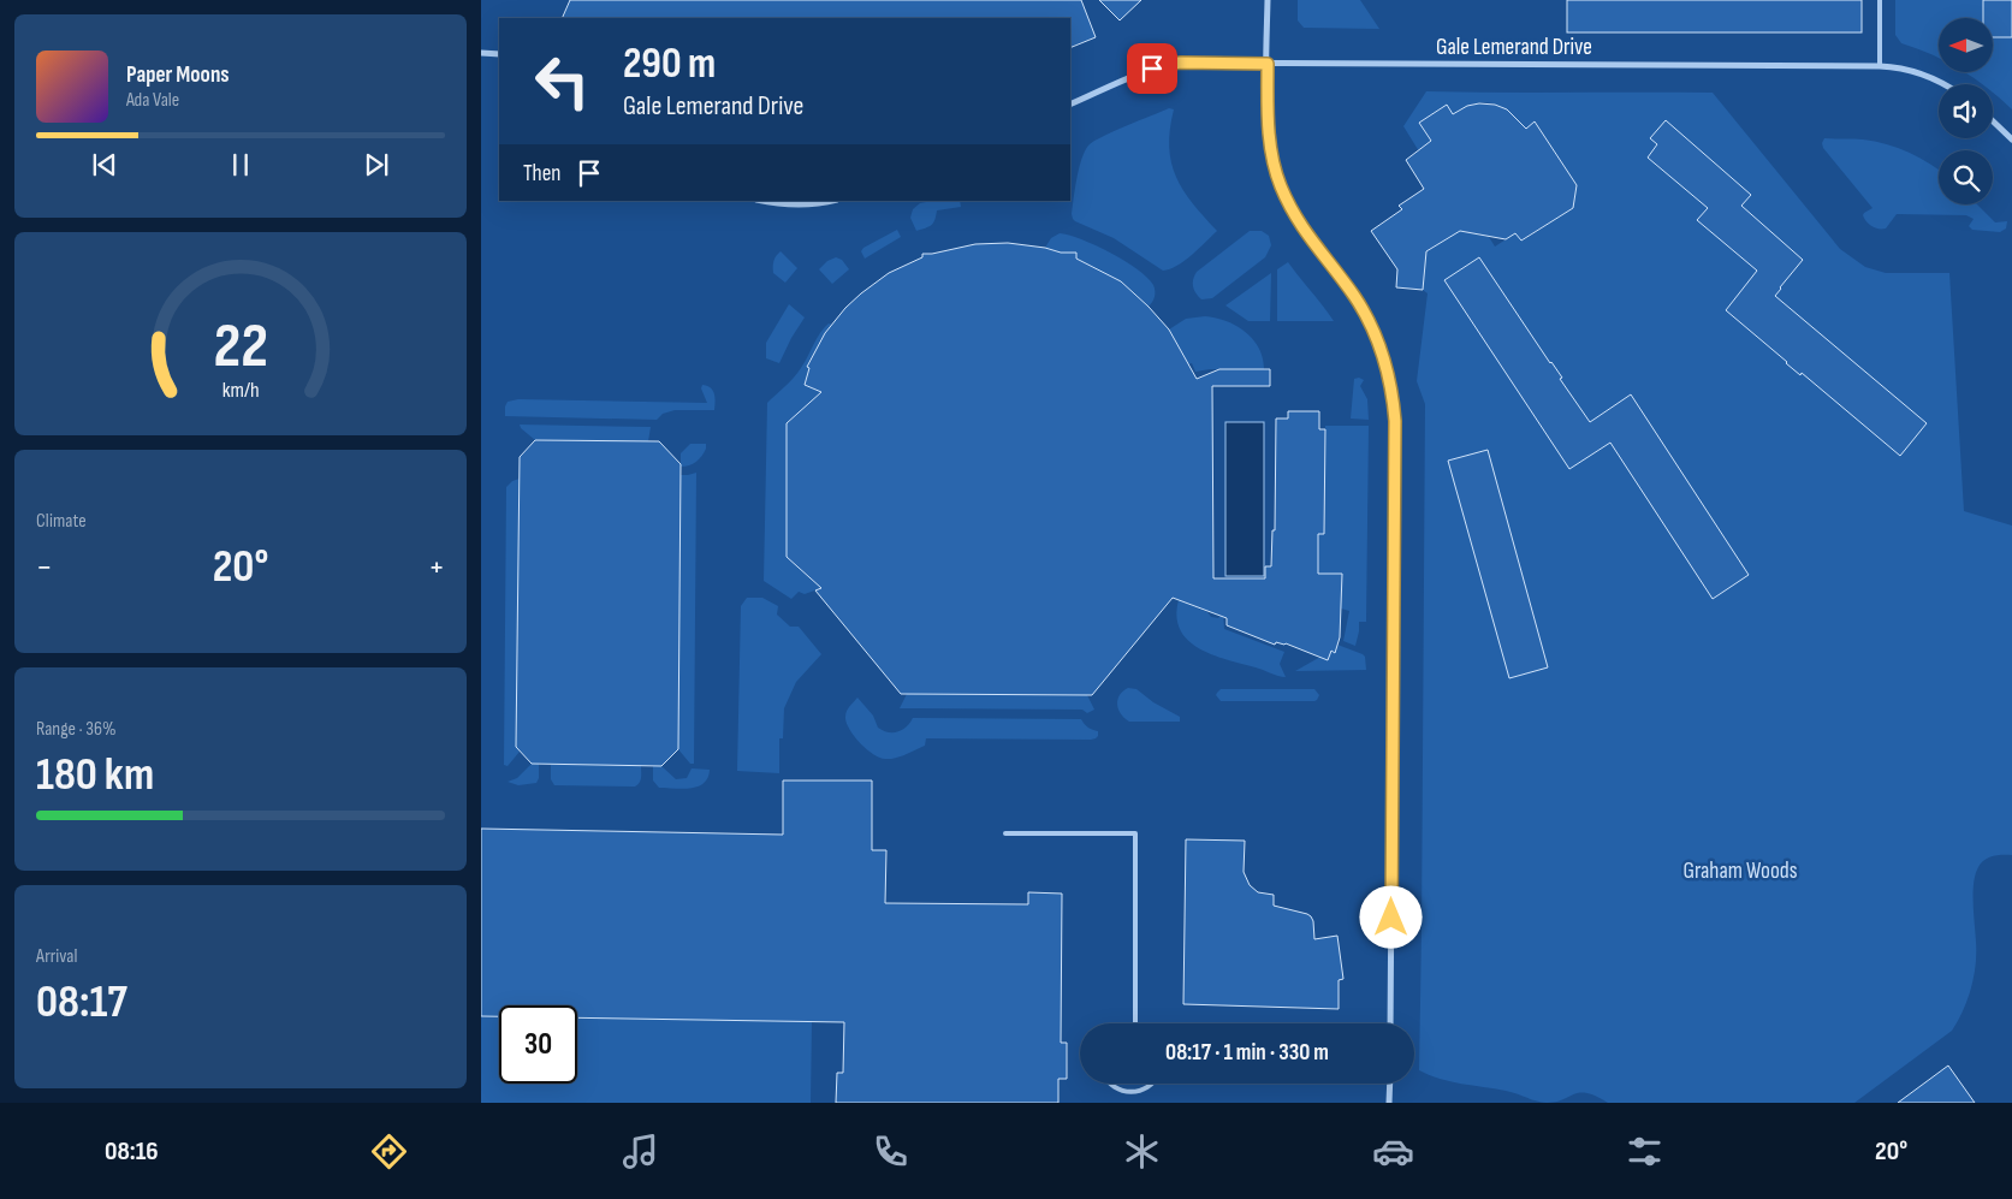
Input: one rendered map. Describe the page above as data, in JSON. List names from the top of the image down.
{
  "streets": {
    "street": ["Gale Lemerand Drive"]
  },
  "parks": ["Graham Woods"],
  "north": "left",
  "page": {
    "turn": ["290 m", "Gale Lemerand Drive"],
    "song": ["Paper Moons", "Ada Vale"],
    "then": "Then",
    "tile": [
      "Climate",
      ["Range · 36%", "180 km"],
      ["Arrival", "08:17"]
    ],
    "heat": ["−", "20°", "+"],
    "limit": "30",
    "trip": "08:17 · 1 min · 330 m",
    "tabs": ["08:16", "20°"],
    "gauge": ["22", "km/h"]
  }
}
